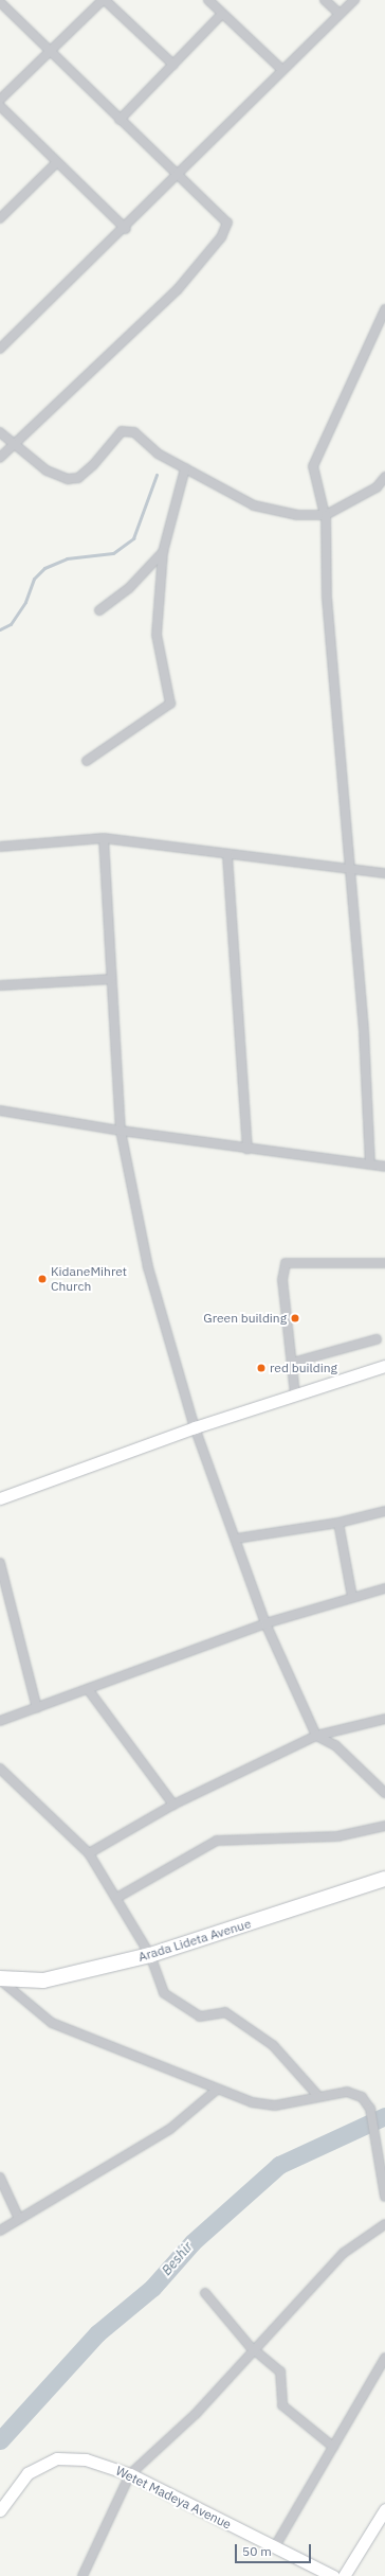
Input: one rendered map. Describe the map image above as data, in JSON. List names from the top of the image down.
{
  "streets": {
    "highway": ["Arada Lideta Avenue"],
    "main road": ["Wetet Madeya Avenue"]
  },
  "water": ["Beshir"],
  "places": ["KidaneMihret Church", "Green building", "red building"],
  "scale_bar": "50 m"
}
